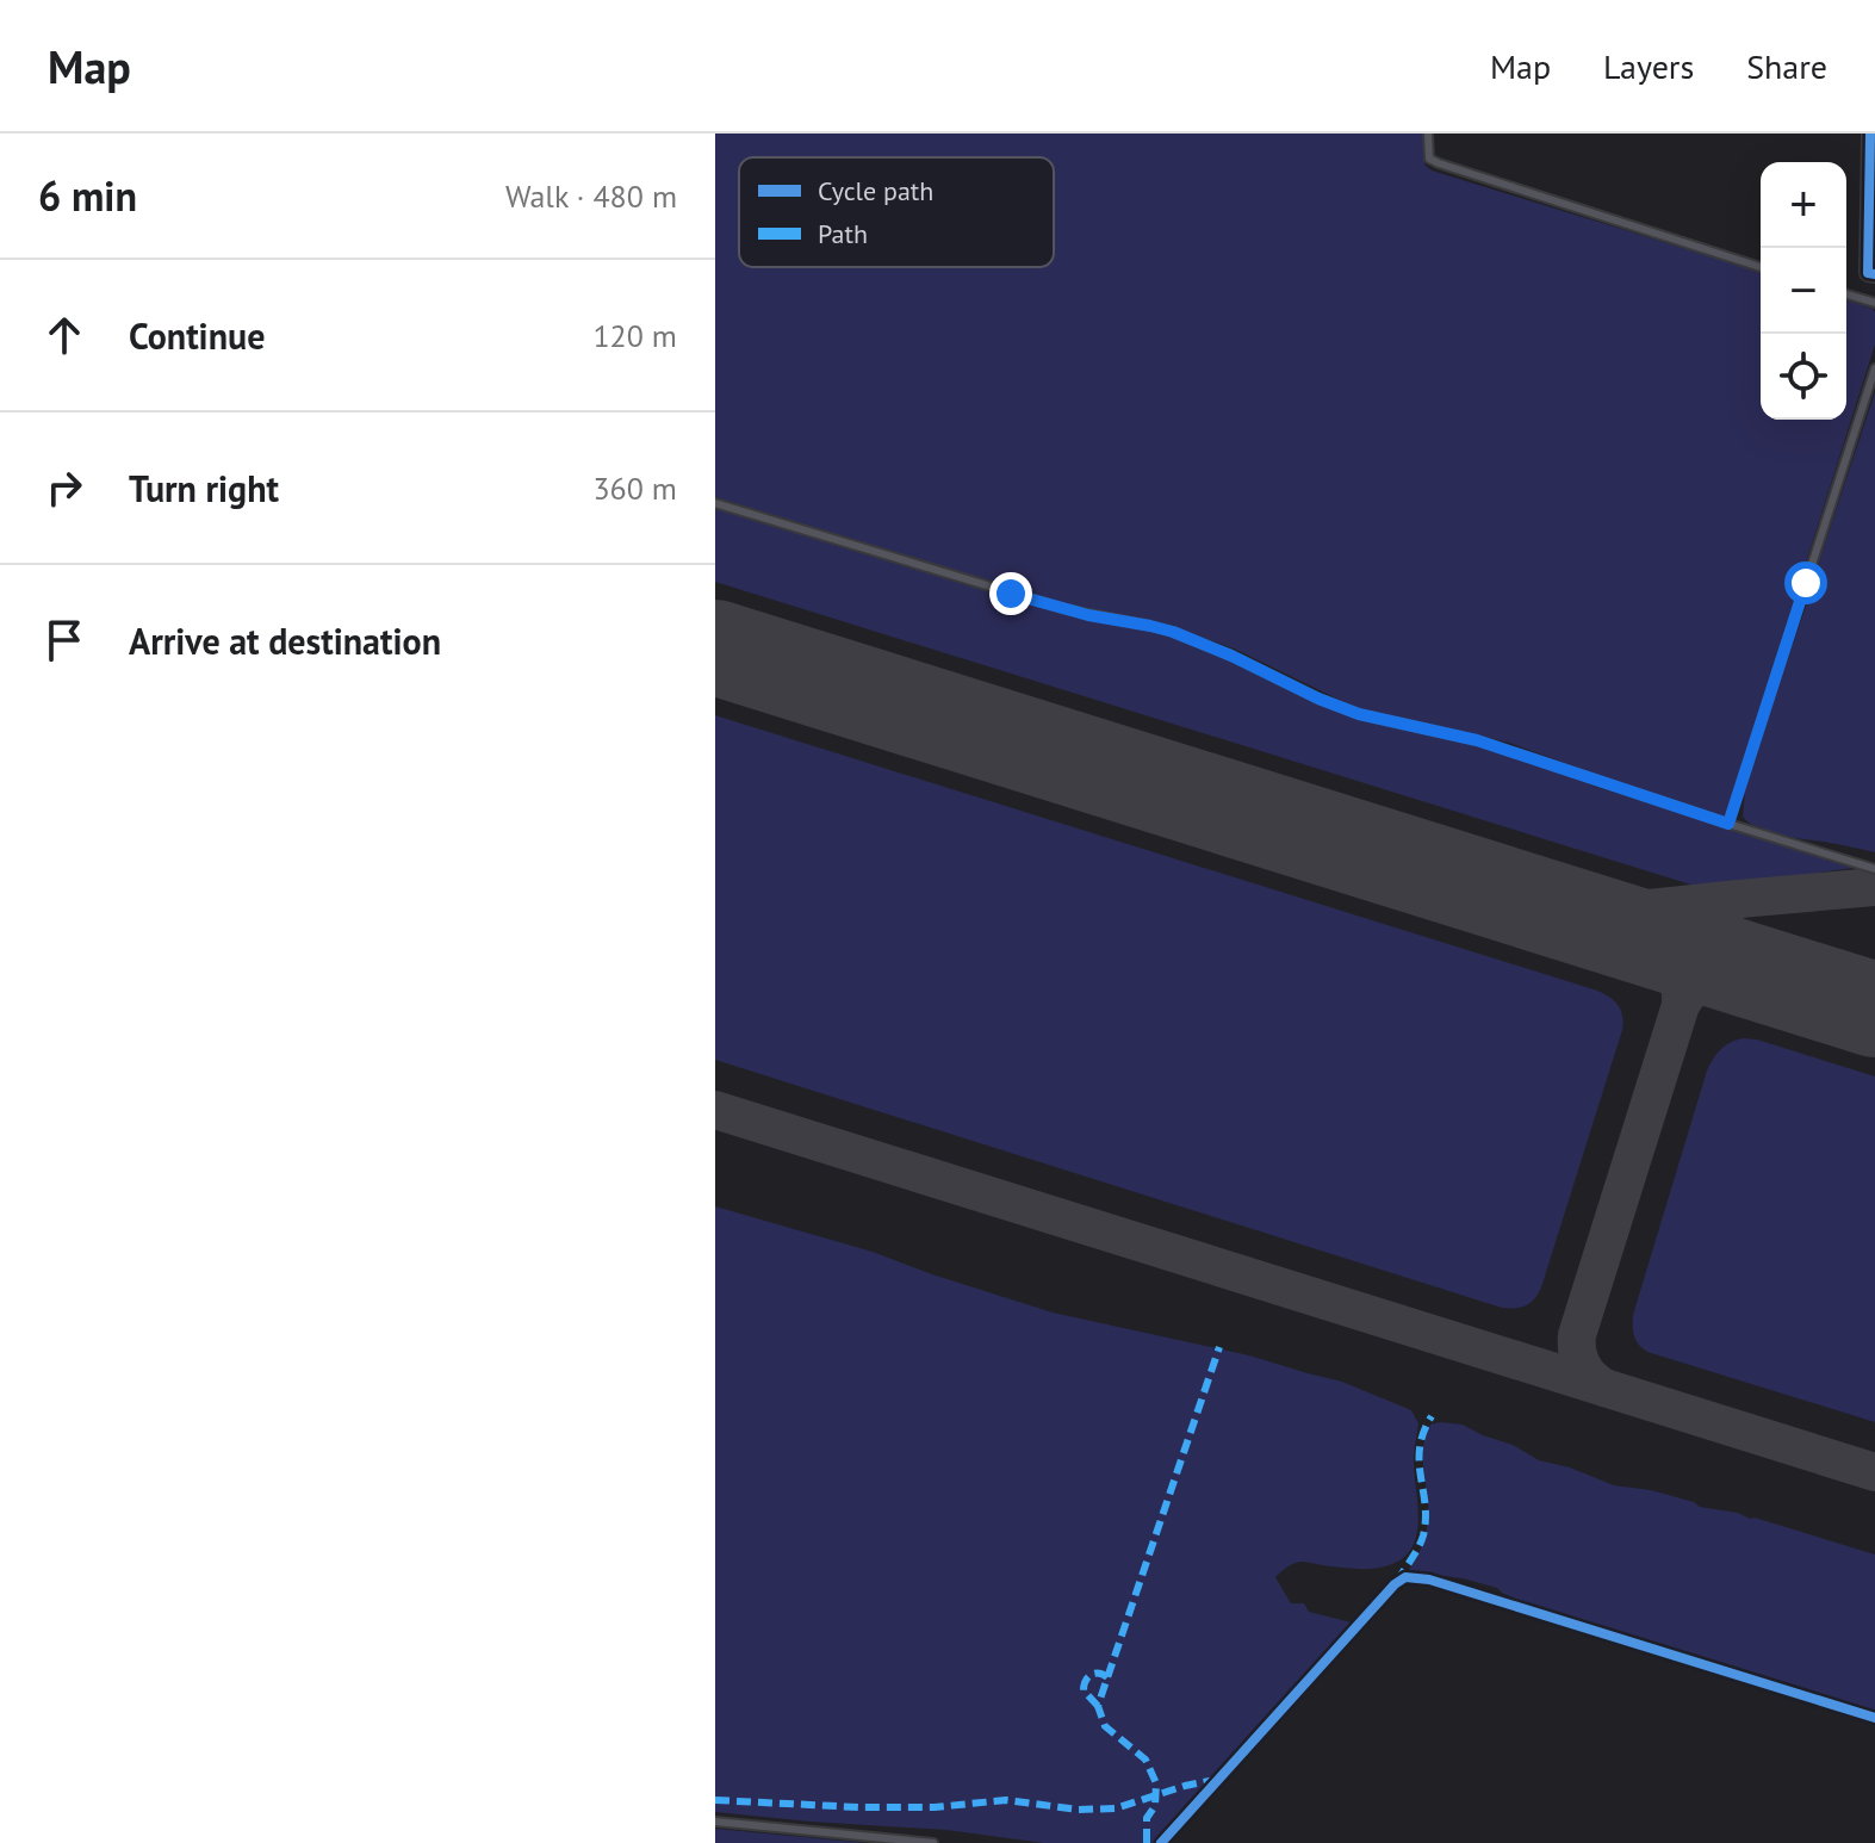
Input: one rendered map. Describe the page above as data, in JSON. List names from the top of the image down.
{
  "legend": ["Cycle path", "Path"],
  "page": {
    "header": "Map",
    "nav": ["Map", "Layers", "Share"],
    "heading": ["6 min", "Walk · 480 m"],
    "map_buttons": ["+", "−"],
    "list": [
      ["Continue", "120 m"],
      ["Turn right", "360 m"],
      "Arrive at destination"
    ]
  }
}
